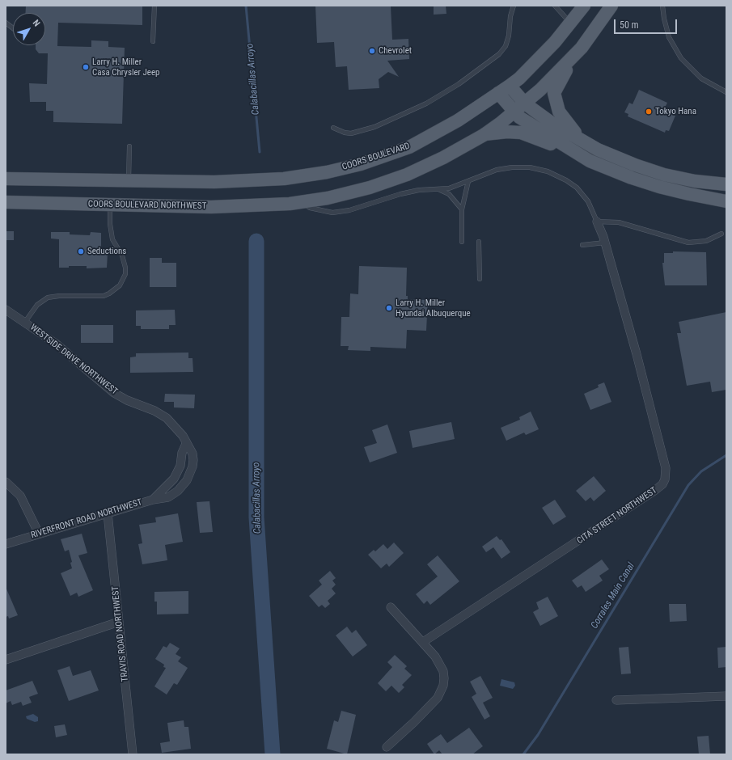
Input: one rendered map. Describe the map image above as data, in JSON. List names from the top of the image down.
{
  "streets": {
    "main road": ["COORS BOULEVARD", "COORS BOULEVARD NORTHWEST"],
    "street": [
      "WESTSIDE DRIVE NORTHWEST",
      "CITA STREET NORTHWEST",
      "RIVERFRONT ROAD NORTHWEST",
      "TRAVIS ROAD NORTHWEST"
    ]
  },
  "crossings": [
    ["WESTSIDE DRIVE NORTHWEST", "RIVERFRONT ROAD NORTHWEST"],
    ["RIVERFRONT ROAD NORTHWEST", "TRAVIS ROAD NORTHWEST"]
  ],
  "water": ["Calabacillas Arroyo", "Corrales Main Canal"],
  "places": [
    "Chevrolet",
    "Larry H. Miller Casa Chrysler Jeep",
    "Tokyo Hana",
    "Seductions",
    "Larry H. Miller Hyundai Albuquerque"
  ],
  "scale_bar": "50 m",
  "north": "top right"
}
